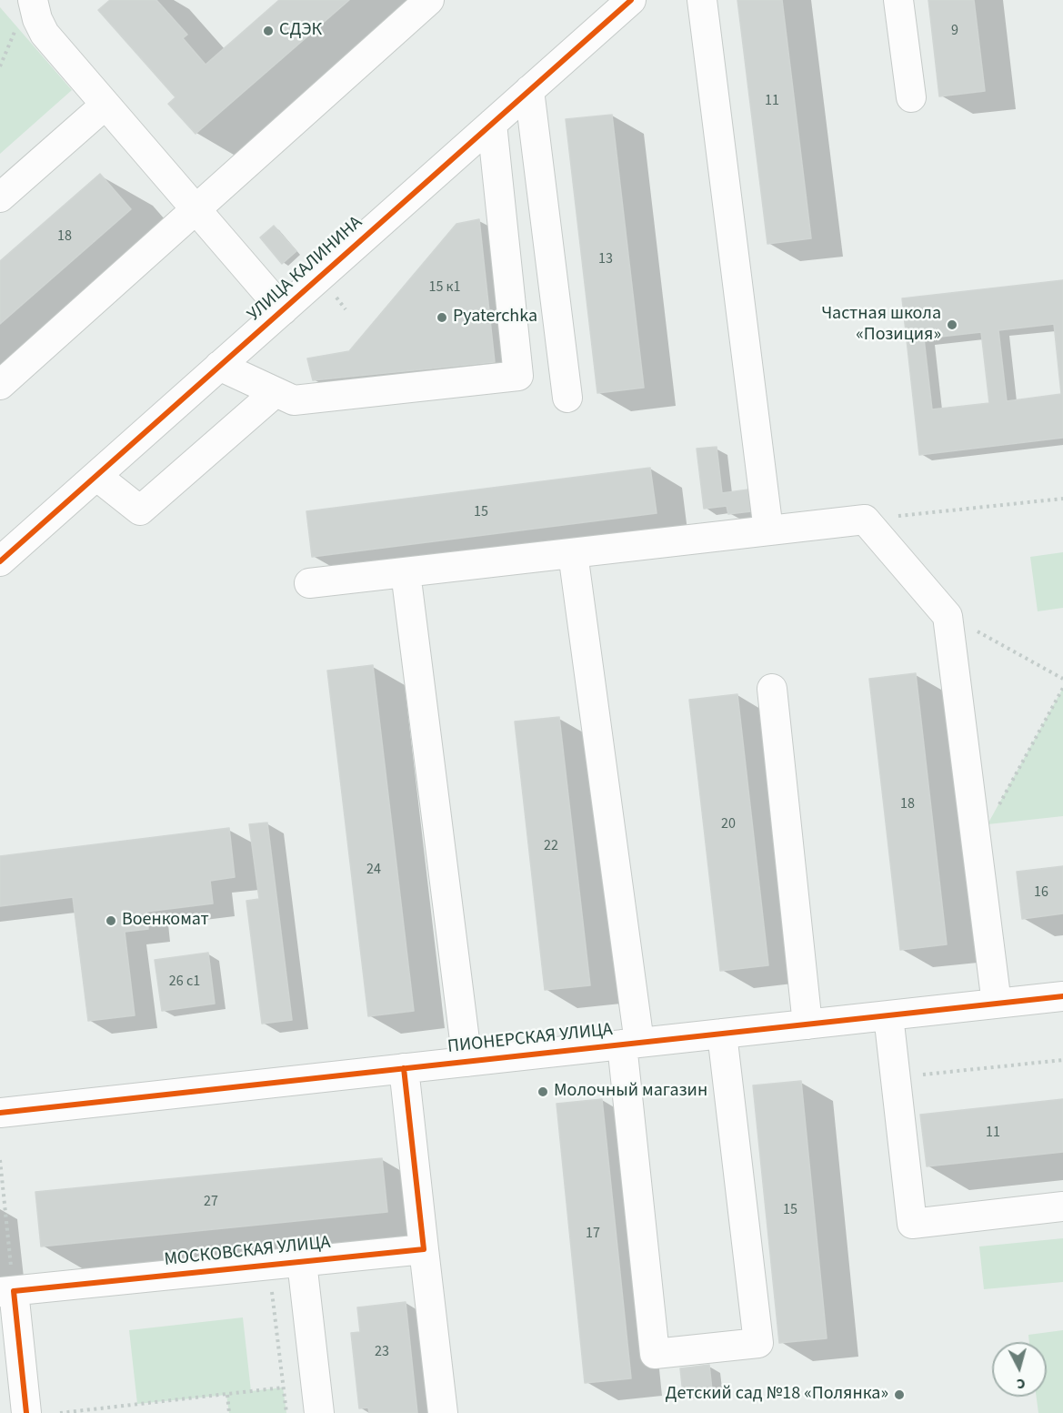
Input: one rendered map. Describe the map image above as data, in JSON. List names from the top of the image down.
{
  "streets": {
    "street": ["УЛИЦА КАЛИНИНА", "ПИОНЕРСКАЯ УЛИЦА", "МОСКОВСКАЯ УЛИЦА"]
  },
  "places": [
    "СДЭК",
    "Pyaterchka",
    "Частная школа «Позиция»",
    "Военкомат",
    "Молочный магазин",
    "Детский сад №18 «Полянка»"
  ],
  "house_numbers": [
    "9",
    "11",
    "18",
    "13",
    "15 к1",
    "15",
    "18",
    "20",
    "22",
    "24",
    "16",
    "26 с1",
    "11",
    "27",
    "15",
    "17",
    "23"
  ],
  "north": "bottom"
}
